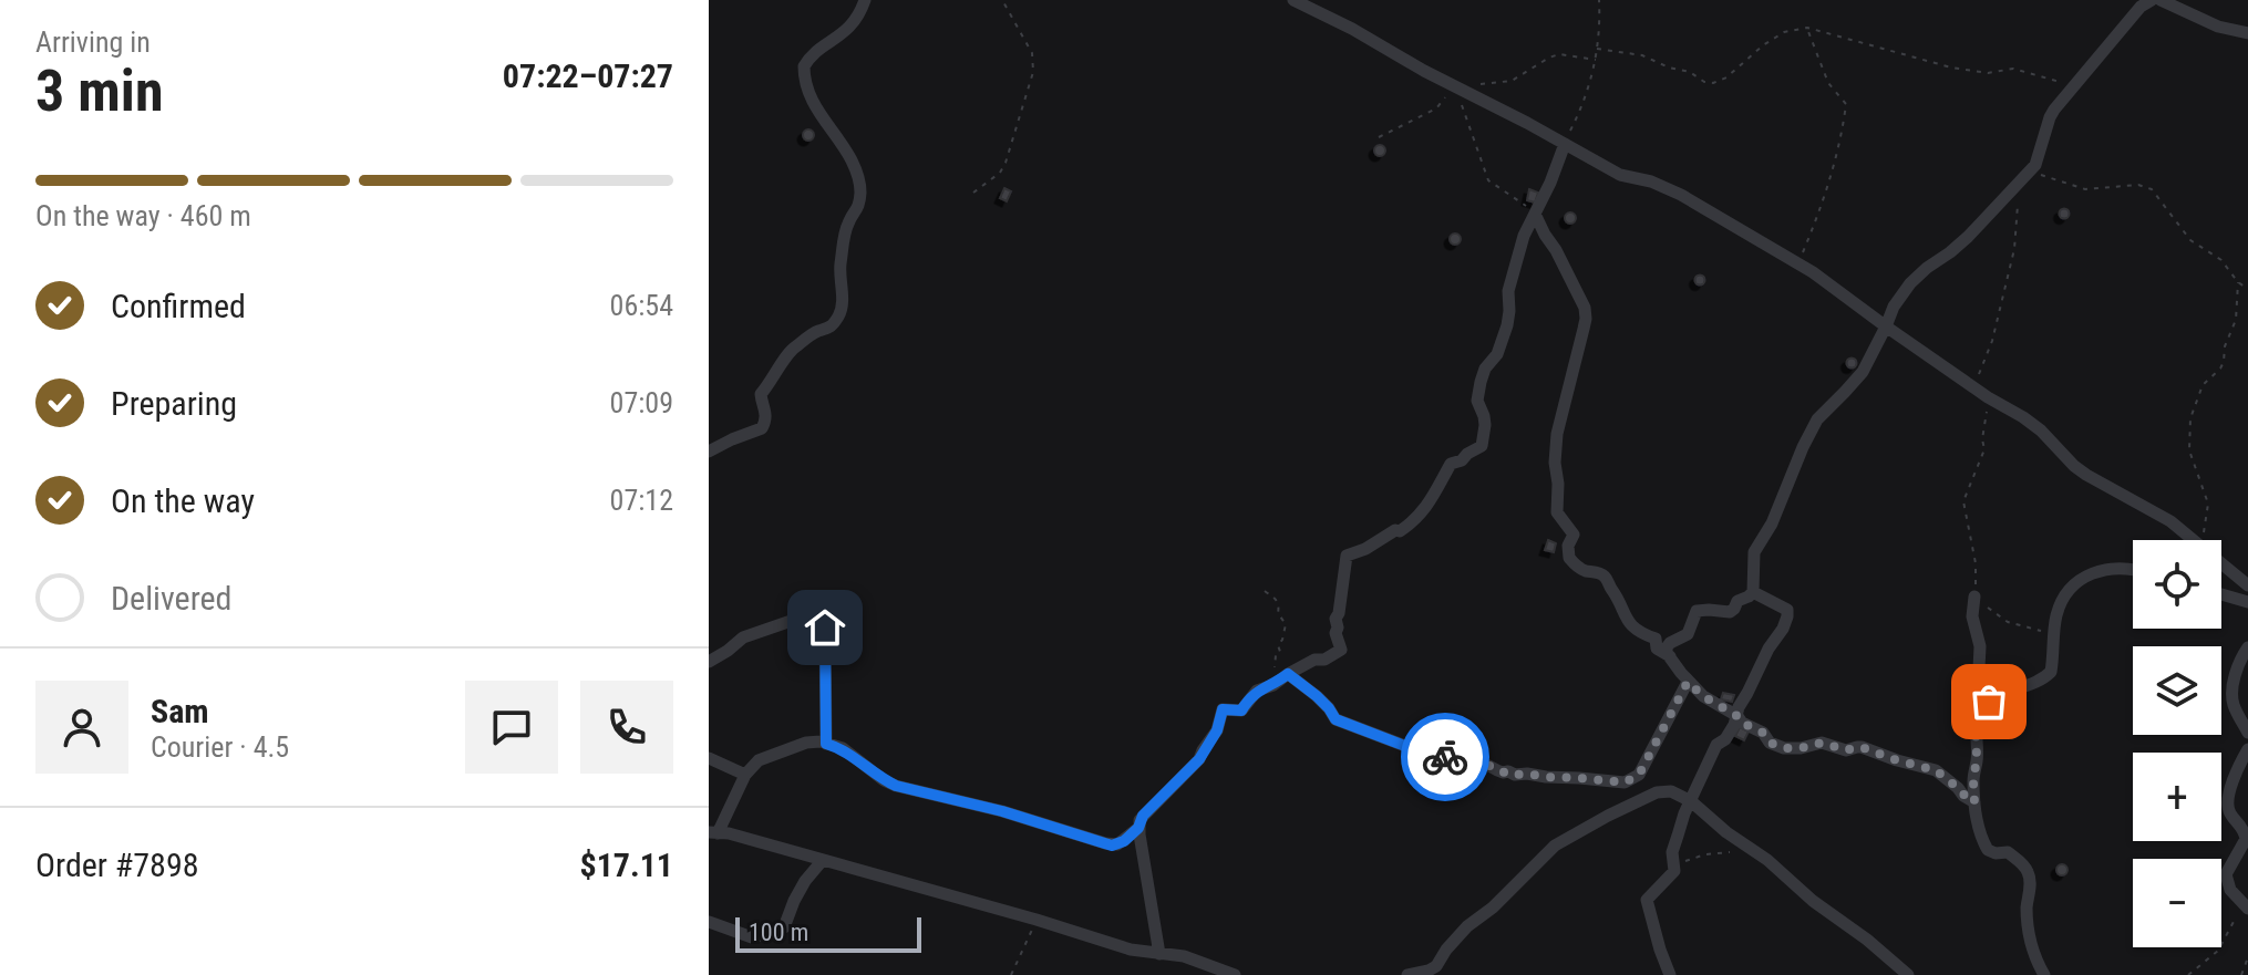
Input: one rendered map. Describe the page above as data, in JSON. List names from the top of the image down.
{
  "scale_bar": "100 m",
  "page": {
    "heading": ["3 min", "Arriving in", "07:22–07:27"],
    "panel": [
      "Sam",
      "Courier · 4.5",
      "Order #7898",
      "$17.11"
    ],
    "bar": "On the way · 460 m",
    "list": [
      ["Confirmed", "06:54"],
      ["Preparing", "07:09"],
      ["On the way", "07:12"],
      "Delivered"
    ],
    "map_buttons": ["+", "−"],
    "scale": "100 m"
  }
}
